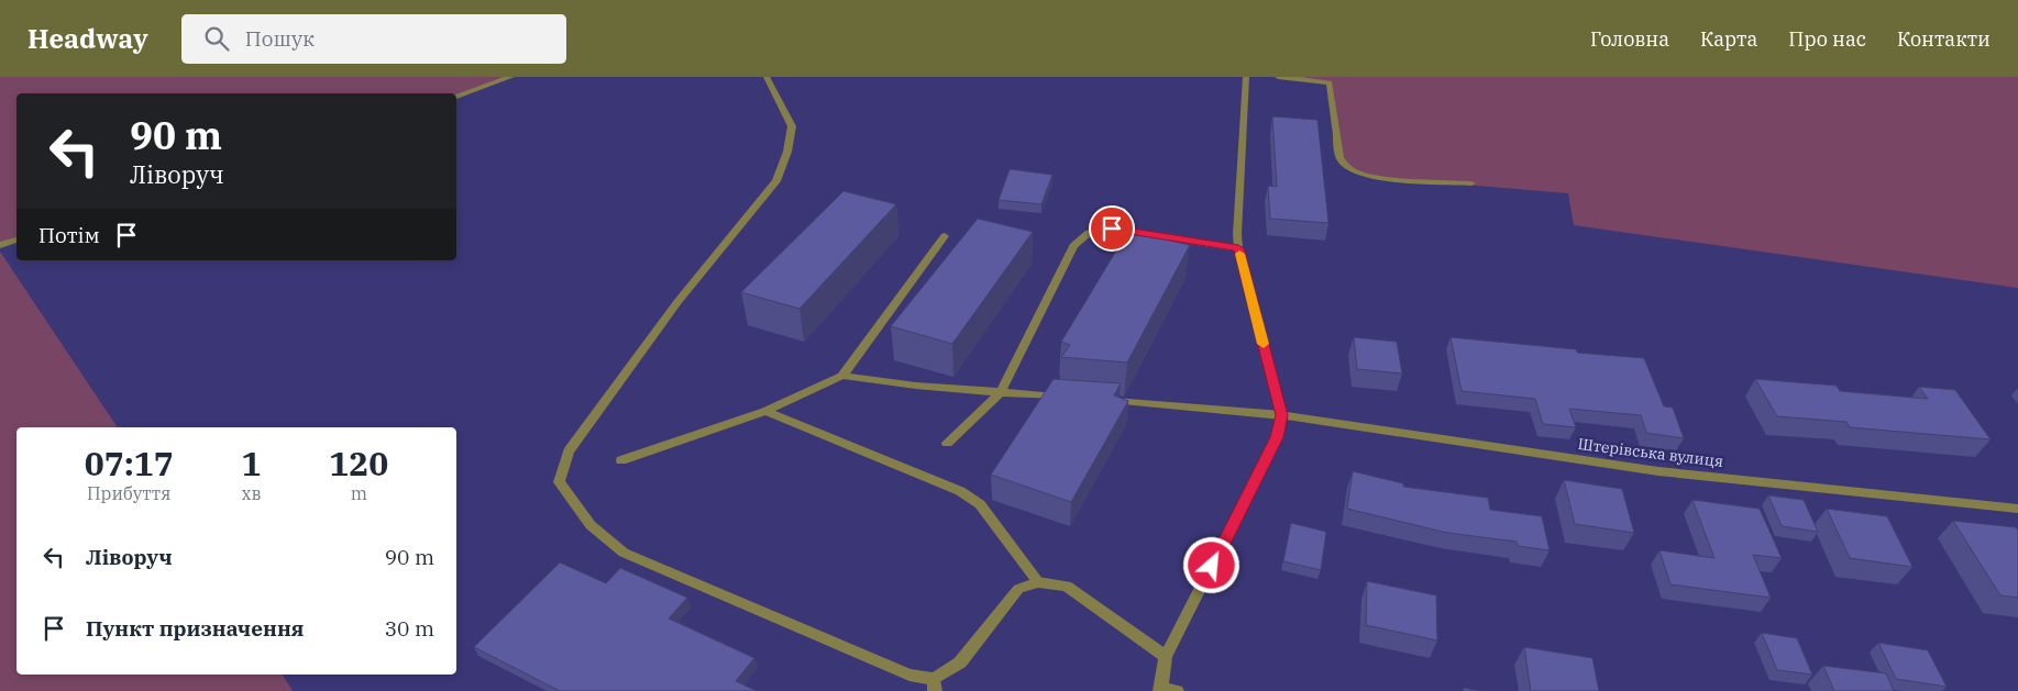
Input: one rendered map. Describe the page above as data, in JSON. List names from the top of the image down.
{
  "streets": {
    "street": ["Штерівська вулиця"]
  },
  "page": {
    "header": "Headway",
    "search": "Пошук",
    "nav": [
      "Головна",
      "Карта",
      "Про нас",
      "Контакти"
    ],
    "turn": ["90 m", "Ліворуч"],
    "then": "Потім",
    "eta": [
      "07:17",
      "Прибуття",
      "1",
      "хв",
      "120",
      "m"
    ],
    "list": [
      {
        "name": "Ліворуч",
        "value": "90 m"
      },
      {
        "name": "Пункт призначення",
        "value": "30 m"
      }
    ]
  }
}
